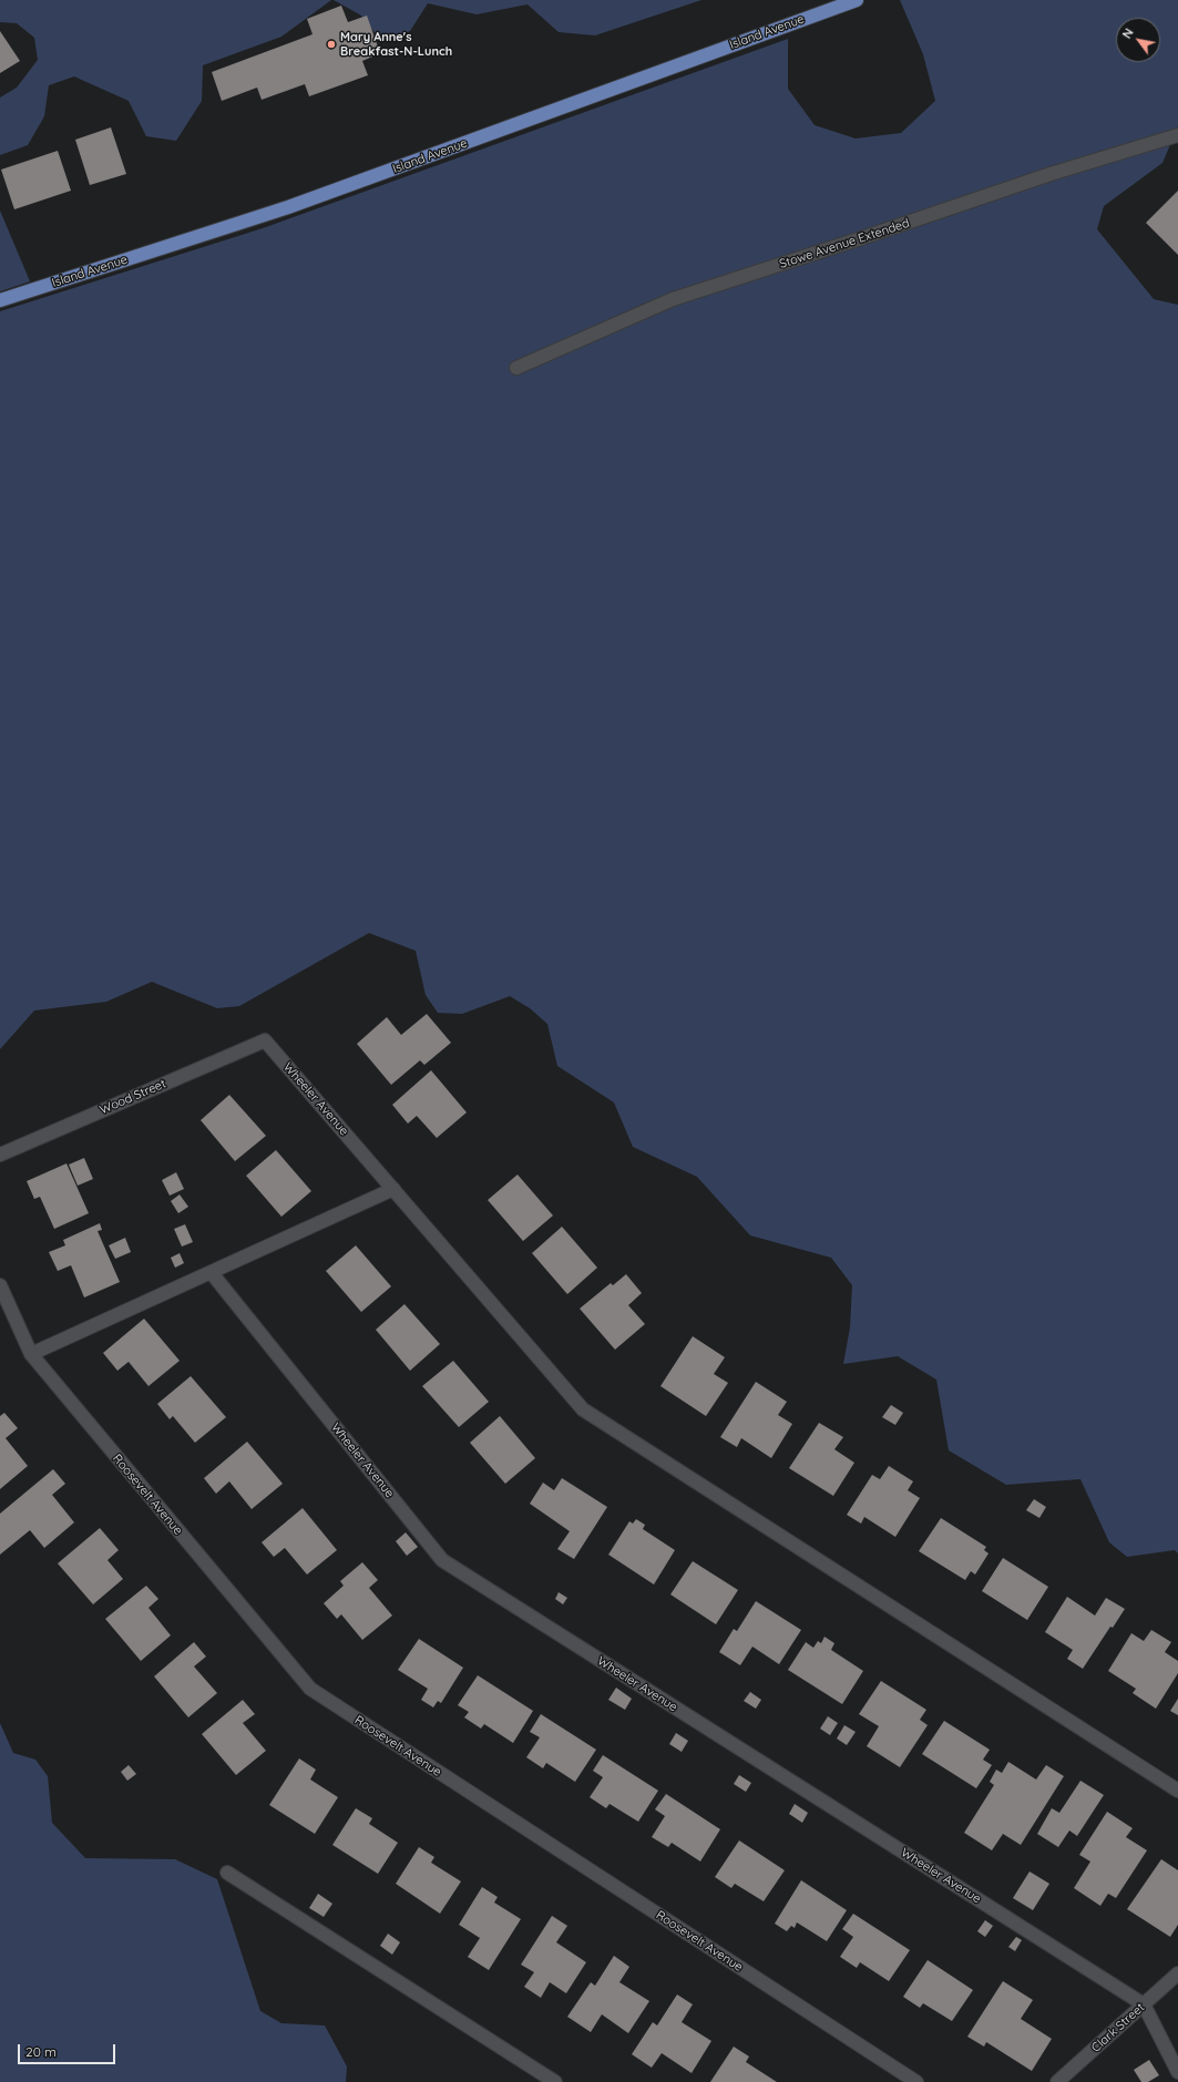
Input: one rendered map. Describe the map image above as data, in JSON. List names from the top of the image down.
{
  "streets": {
    "main road": ["Island Avenue"],
    "street": [
      "Stowe Avenue Extended",
      "Wood Street",
      "Wheeler Avenue",
      "Roosevelt Avenue",
      "Clark Street"
    ]
  },
  "crossings": [
    ["Wood Street", "Wheeler Avenue"],
    ["Wheeler Avenue", "Clark Street"]
  ],
  "places": ["Mary Anne's Breakfast-N-Lunch"],
  "scale_bar": "20 m",
  "north": "top left"
}
